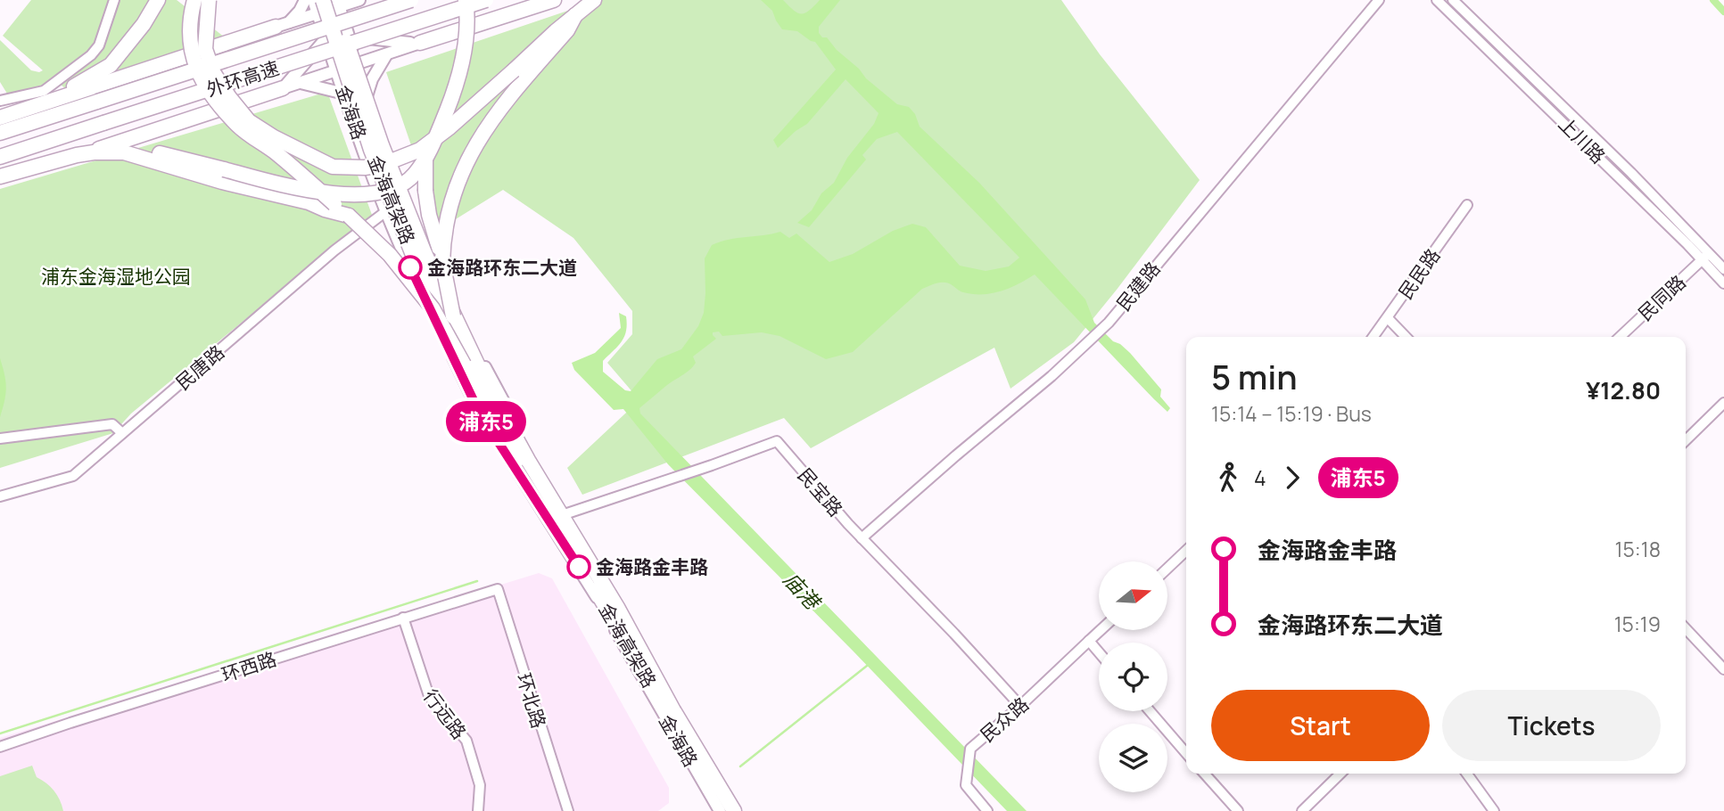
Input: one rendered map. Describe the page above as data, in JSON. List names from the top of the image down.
{
  "streets": {
    "highway": ["外环高速", "金海高架路"],
    "main road": ["金海路"],
    "street": [
      "上川路",
      "民民路",
      "民建路",
      "民同路",
      "民唐路",
      "民宝路",
      "环西路",
      "环北路",
      "行远路",
      "民众路"
    ]
  },
  "crossings": [
    ["金海路", "金海高架路"],
    ["金海路", "民唐路"],
    ["金海路", "民宝路"],
    ["上川路", "民同路"],
    ["民建路", "民宝路"],
    ["民宝路", "民众路"],
    ["环西路", "环北路"],
    ["环西路", "行远路"]
  ],
  "water": ["庙港"],
  "parks": ["浦东金海湿地公园"],
  "places": ["金海路环东二大道", "金海路金丰路"],
  "lines": ["bus line 浦东5"],
  "north": "right",
  "page": {
    "on_map": "浦东5",
    "heading": ["5 min", "15:14 – 15:19 · Bus", "¥12.80"],
    "legs": ["4", "浦东5"],
    "list": [
      {
        "name": "金海路金丰路",
        "value": "15:18"
      },
      {
        "name": "金海路环东二大道",
        "value": "15:19"
      }
    ],
    "buttons": ["Start", "Tickets"]
  }
}
